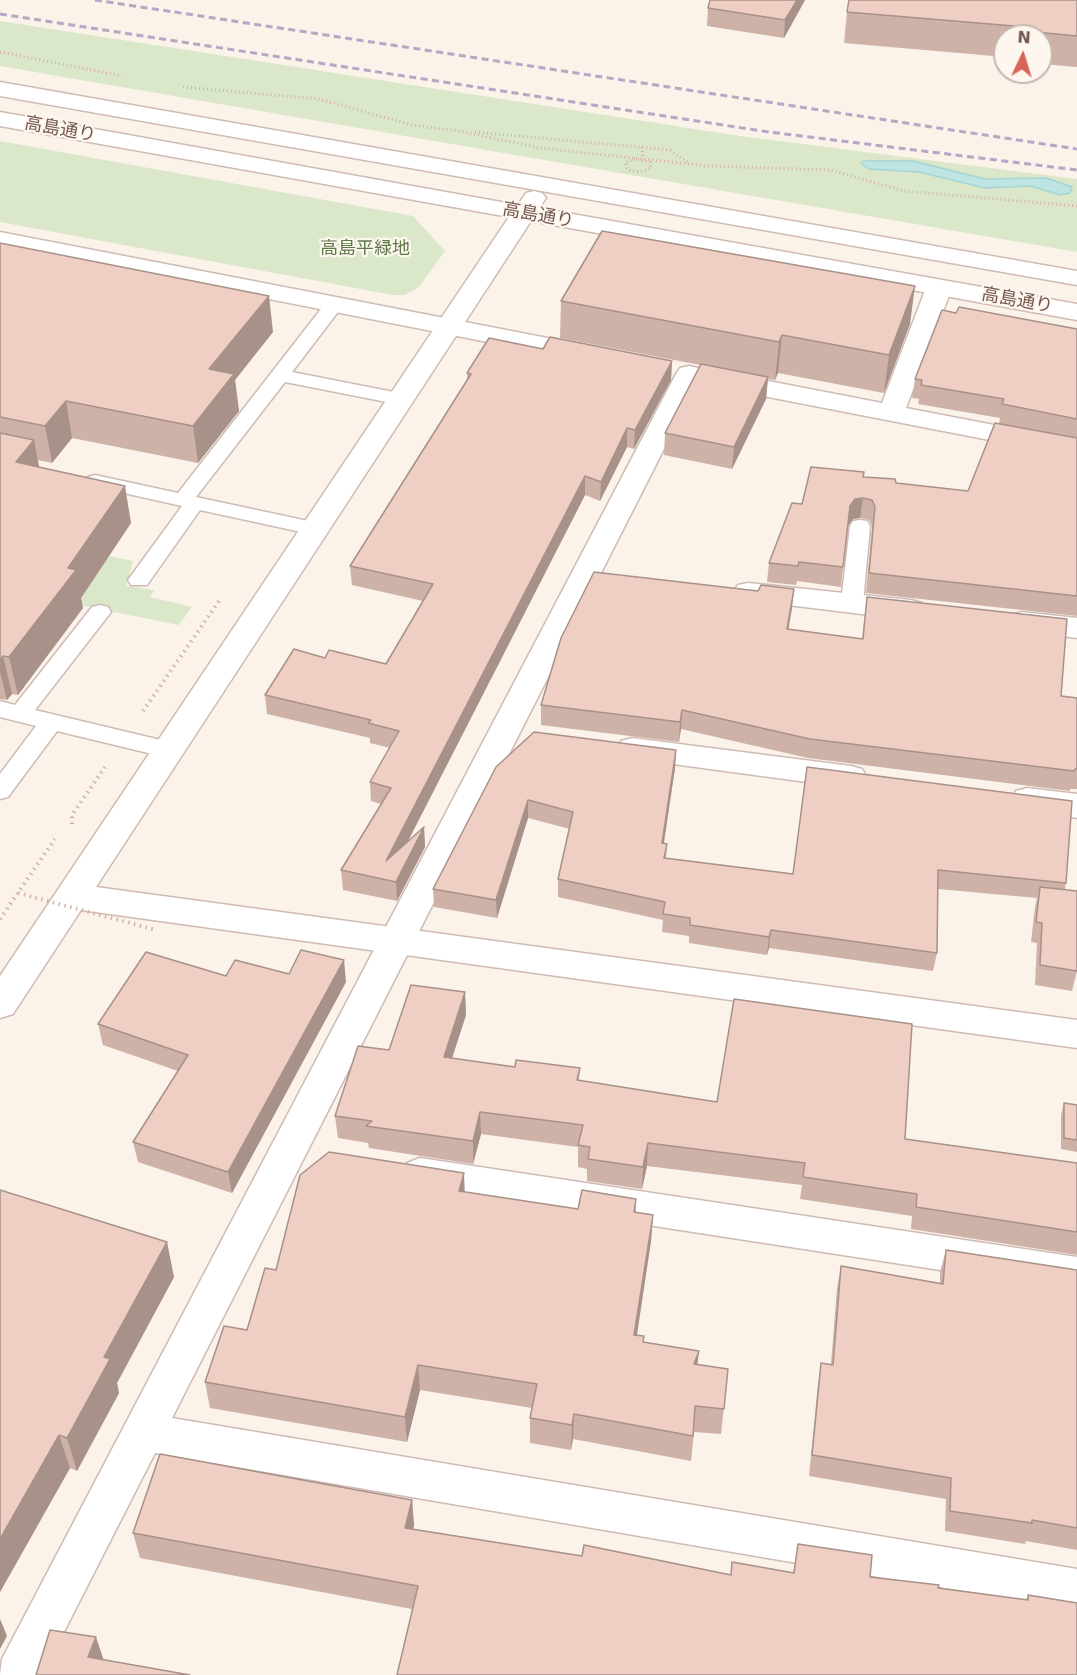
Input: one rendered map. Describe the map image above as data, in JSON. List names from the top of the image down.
{
  "streets": {
    "street": ["高島通り"]
  },
  "parks": ["高島平緑地"],
  "north": "top"
}
